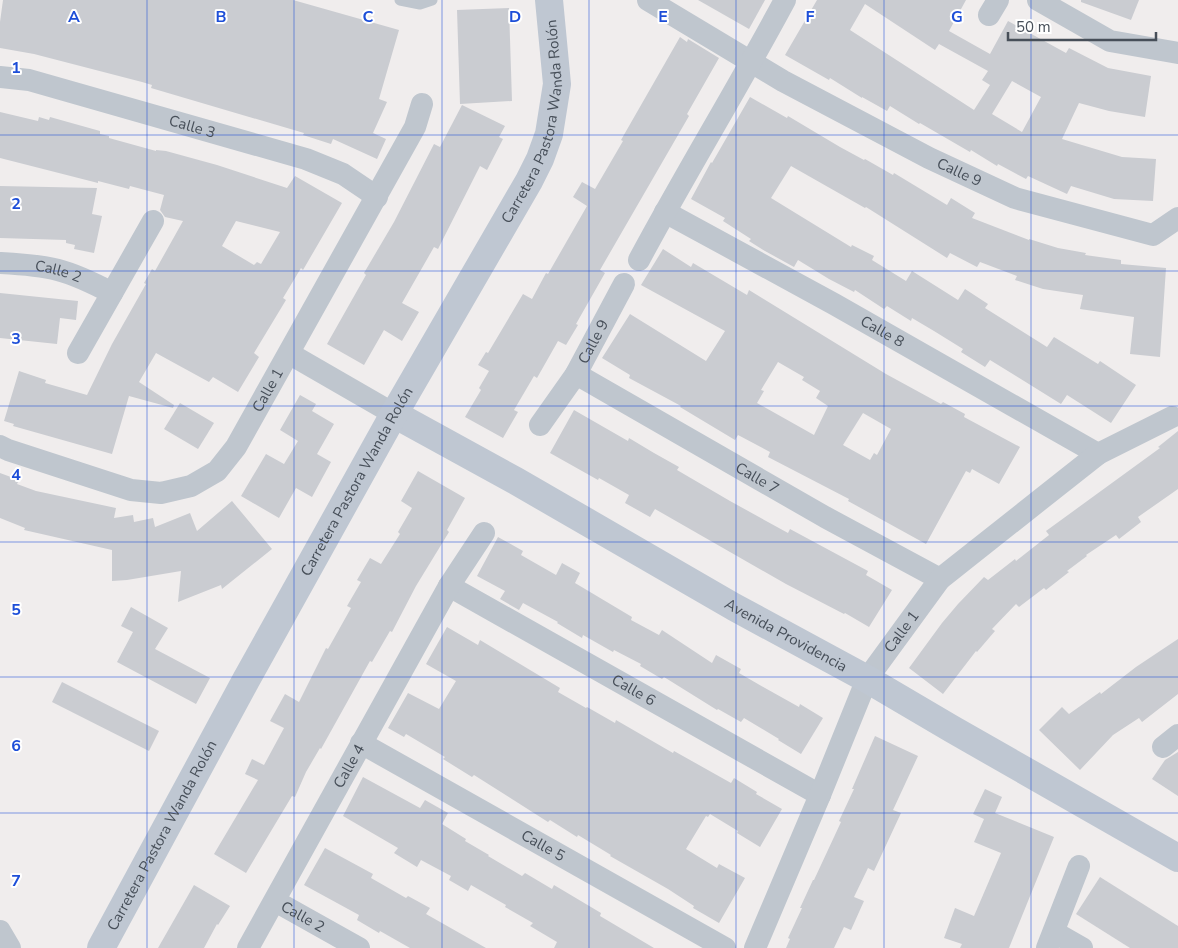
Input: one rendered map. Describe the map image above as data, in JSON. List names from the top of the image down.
{
  "streets": {
    "street": [
      "Carretera Pastora Wanda Rolón",
      "Calle 3",
      "Calle 9",
      "Calle 2",
      "Calle 8",
      "Calle 1",
      "Calle 7",
      "Avenida Providencia",
      "Calle 6",
      "Calle 4",
      "Calle 5"
    ]
  },
  "crossings": [
    ["Carretera Pastora Wanda Rolón", "Avenida Providencia"],
    ["Calle 3", "Calle 1"],
    ["Calle 9", "Calle 7"],
    ["Calle 2", "Calle 4"],
    ["Calle 8", "Calle 1"],
    ["Calle 1", "Calle 7"],
    ["Calle 1", "Avenida Providencia"],
    ["Calle 1", "Calle 6"],
    ["Calle 6", "Calle 4"],
    ["Calle 4", "Calle 5"]
  ],
  "scale_bar": "50 m",
  "grid": {
    "columns": [
      "A",
      "B",
      "C",
      "D",
      "E",
      "F",
      "G"
    ],
    "rows": [
      "1",
      "2",
      "3",
      "4",
      "5",
      "6",
      "7"
    ]
  }
}
